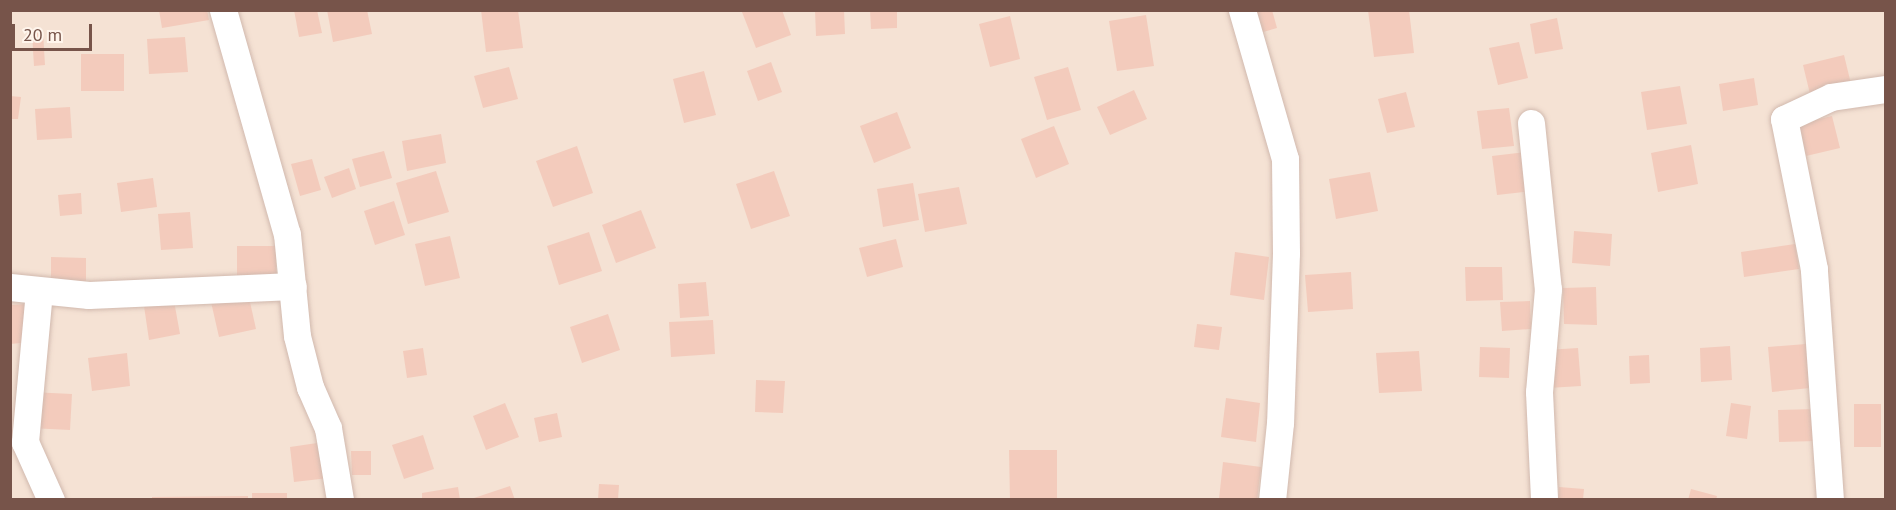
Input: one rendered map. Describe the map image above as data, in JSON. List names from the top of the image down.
{
  "scale_bar": "20 m"
}
